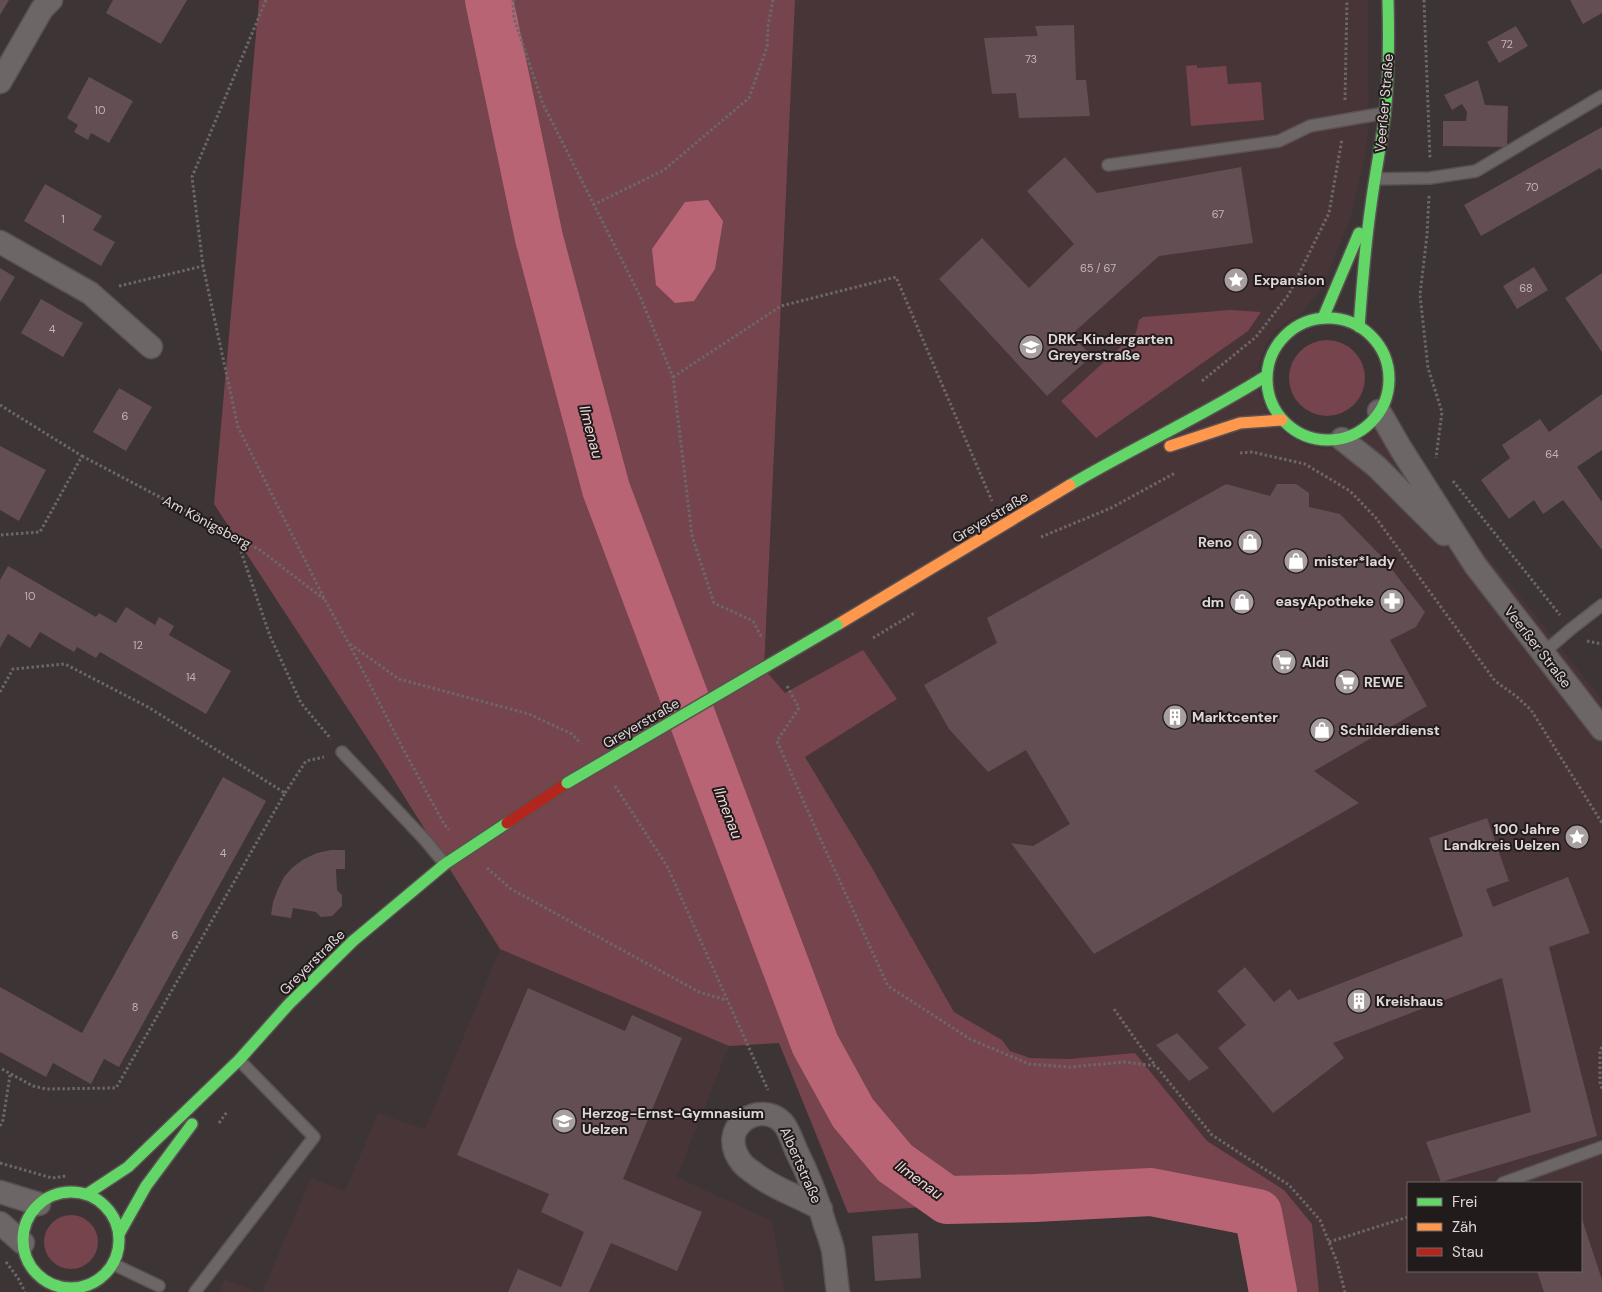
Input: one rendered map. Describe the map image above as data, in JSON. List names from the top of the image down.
{
  "streets": {
    "main road": ["Veerßer Straße", "Greyerstraße"],
    "street": ["Albertstraße"],
    "path": ["Am Königsberg"]
  },
  "crossings": [
    ["Veerßer Straße", "Greyerstraße"]
  ],
  "water": ["Ilmenau"],
  "places": {
    "place": ["Expansion", "100 Jahre Landkreis Uelzen"],
    "school or university": ["DRK-Kindergarten Greyerstraße", "Herzog-Ernst-Gymnasium Uelzen"],
    "shop": [
      "Reno",
      "mister*lady",
      "dm",
      "Schilderdienst"
    ],
    "pharmacy": ["easyApotheke"],
    "supermarket": ["Aldi", "REWE"],
    "building": ["Marktcenter", "Kreishaus"]
  },
  "house_numbers": [
    "72",
    "73",
    "10",
    "70",
    "67",
    "1",
    "65 / 67",
    "68",
    "4",
    "6",
    "64",
    "10",
    "12",
    "14",
    "4",
    "6",
    "8"
  ],
  "legend": ["Frei", "Zäh", "Stau"]
}
